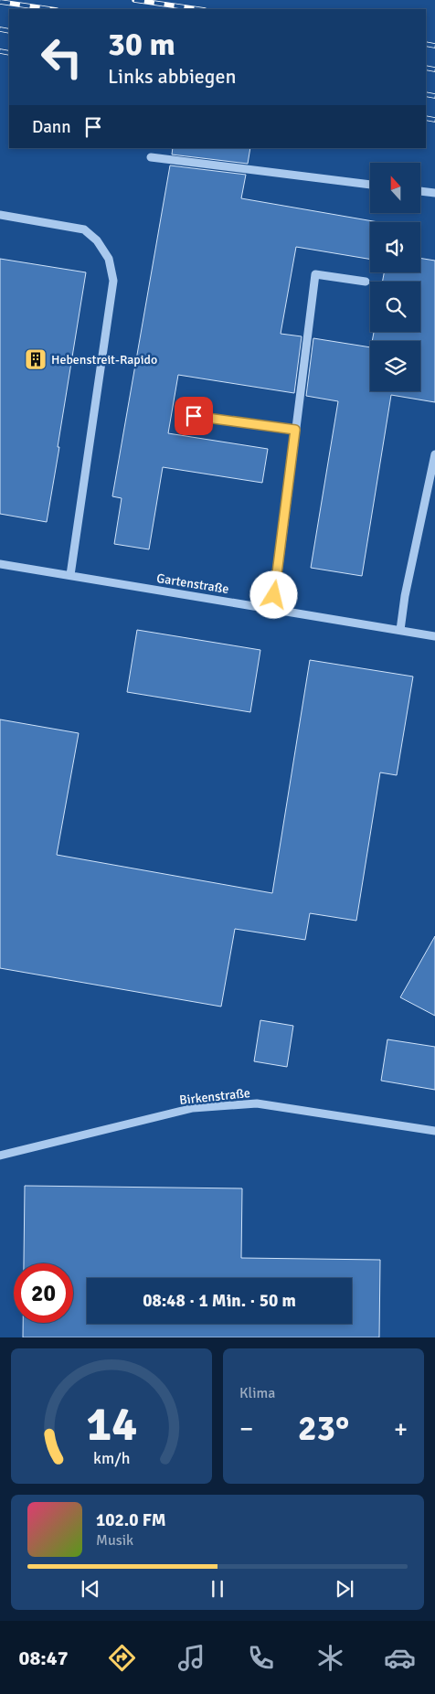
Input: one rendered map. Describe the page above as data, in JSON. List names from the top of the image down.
{
  "streets": {
    "street": ["Gartenstraße", "Birkenstraße"]
  },
  "places": {
    "building": ["Hebenstreit-Rapido"]
  },
  "north": "top",
  "page": {
    "turn": ["30 m", "Links abbiegen"],
    "then": "Dann",
    "limit": "20",
    "trip": "08:48 · 1 Min. · 50 m",
    "tile": "Klima",
    "heat": ["−", "23°", "+"],
    "song": ["102.0 FM", "Musik"],
    "tabs": "08:47",
    "gauge": ["14", "km/h"]
  }
}
